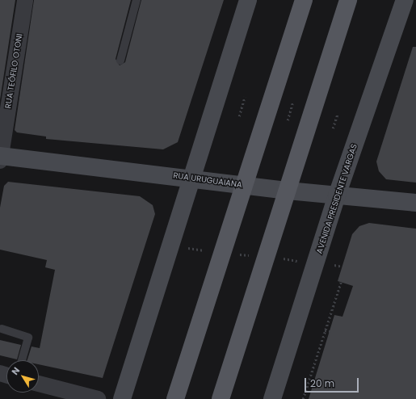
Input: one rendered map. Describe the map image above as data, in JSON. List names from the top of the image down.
{
  "streets": {
    "main road": ["RUA URUGUAIANA", "AVENIDA PRESIDENTE VARGAS"],
    "street": ["RUA TEÓFILO OTONI"]
  },
  "crossings": [
    ["RUA TEÓFILO OTONI", "RUA URUGUAIANA"],
    ["RUA URUGUAIANA", "AVENIDA PRESIDENTE VARGAS"]
  ],
  "scale_bar": "20 m",
  "north": "top left"
}
